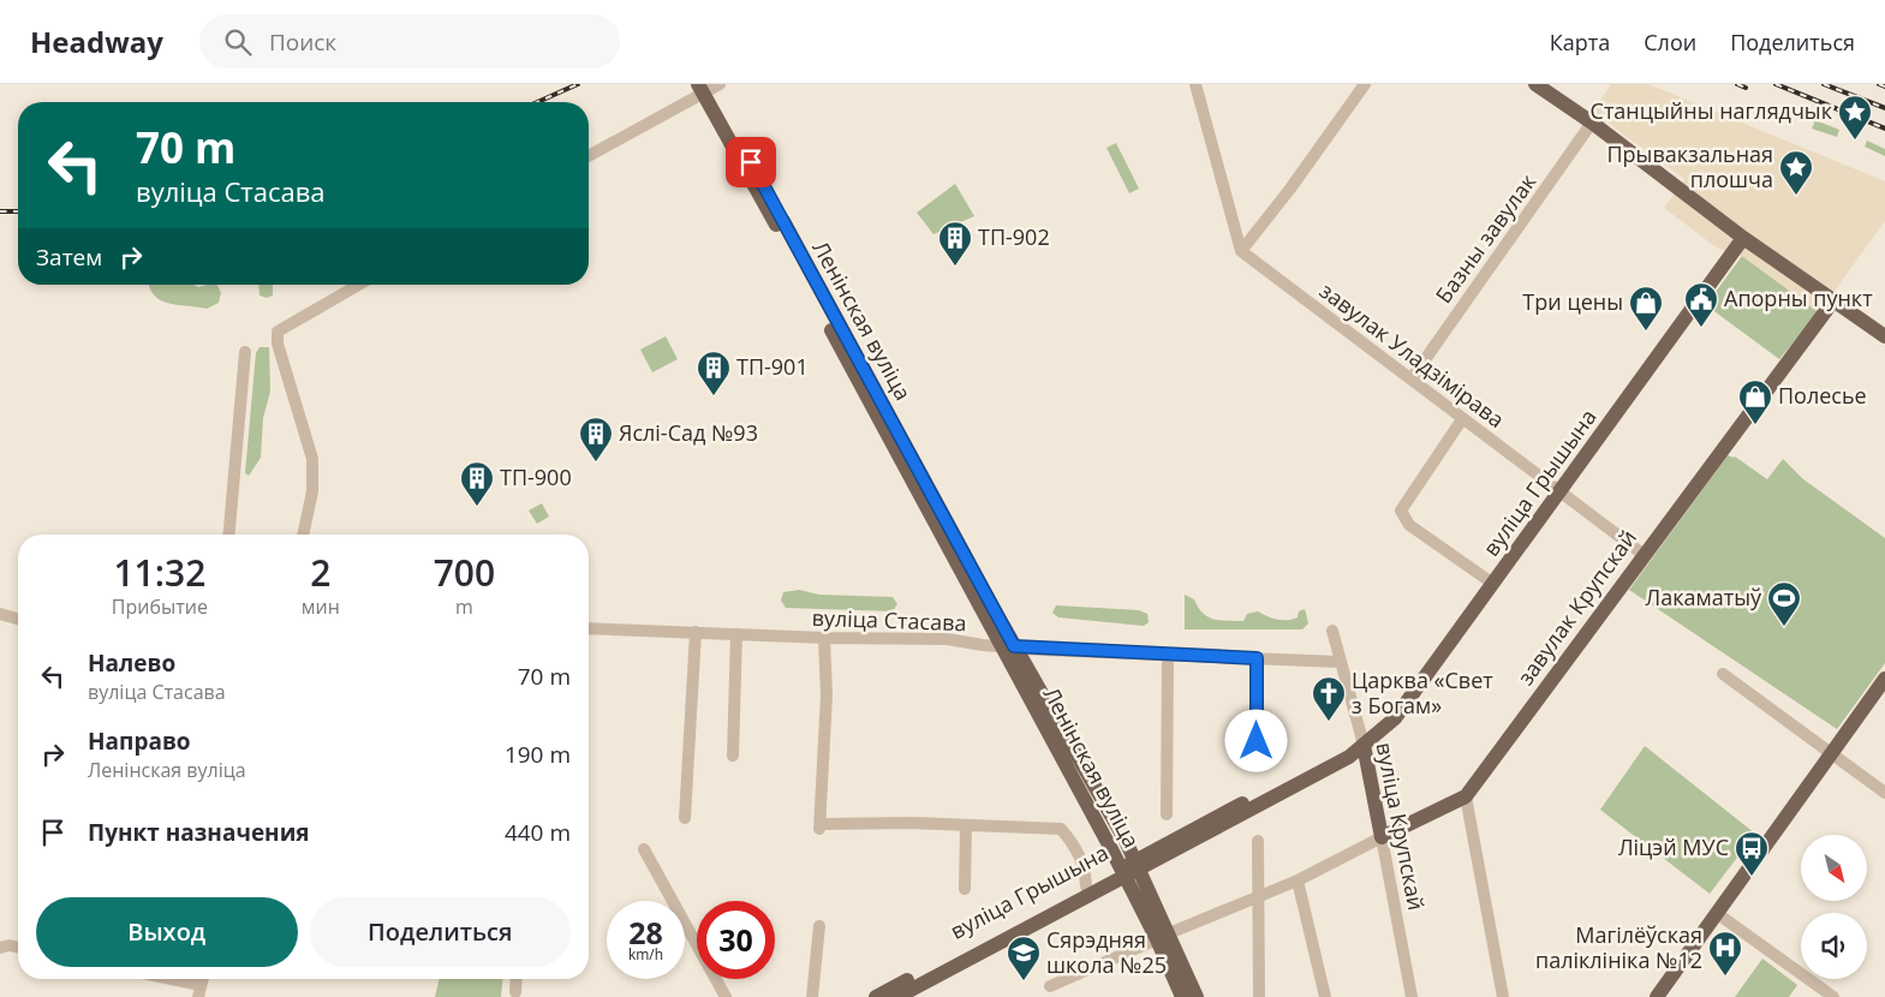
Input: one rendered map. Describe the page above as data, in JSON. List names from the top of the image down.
{
  "streets": {
    "main road": [
      "Ленінская вуліца",
      "вуліца Грышына",
      "завулак Крупскай",
      "вуліца Крупскай"
    ],
    "street": ["Базны завулак", "завулак Уладзімірава", "вуліца Стасава"]
  },
  "crossings": [
    ["Базны завулак", "завулак Уладзімірава"],
    ["Ленінская вуліца", "вуліца Грышына"],
    ["Ленінская вуліца", "вуліца Стасава"],
    ["завулак Уладзімірава", "вуліца Грышына"],
    ["завулак Уладзімірава", "завулак Крупскай"],
    ["вуліца Грышына", "вуліца Крупскай"],
    ["завулак Крупскай", "вуліца Крупскай"],
    ["вуліца Стасава", "вуліца Крупскай"]
  ],
  "places": {
    "place": ["Станцыйны наглядчык", "Прывакзальная плошча"],
    "building": [
      "ТП-902",
      "ТП-901",
      "Яслі-Сад №93",
      "ТП-900"
    ],
    "public building": ["Апорны пункт"],
    "shop": ["Три цены", "Полесье"],
    "sports": ["Лакаматыў"],
    "church": ["Царква «Свет з Богам»"],
    "bus stop": ["Ліцэй МУС"],
    "hospital": ["Магілёўская паліклініка №12"],
    "school or university": ["Сярэдняя школа №25"]
  },
  "north": "bottom right",
  "page": {
    "header": "Headway",
    "search": "Поиск",
    "nav": ["Карта", "Слои", "Поделиться"],
    "turn": ["70 m", "вуліца Стасава"],
    "then": "Затем",
    "eta": [
      "11:32",
      "Прибытие",
      "2",
      "мин",
      "700",
      "m"
    ],
    "list": [
      {
        "name": "Налево",
        "note": "вуліца Стасава",
        "value": "70 m"
      },
      {
        "name": "Направо",
        "note": "Ленінская вуліца",
        "value": "190 m"
      },
      {
        "name": "Пункт назначения",
        "value": "440 m"
      }
    ],
    "buttons": ["Выход", "Поделиться"],
    "speed": "28 km/h",
    "limit": "30"
  }
}
